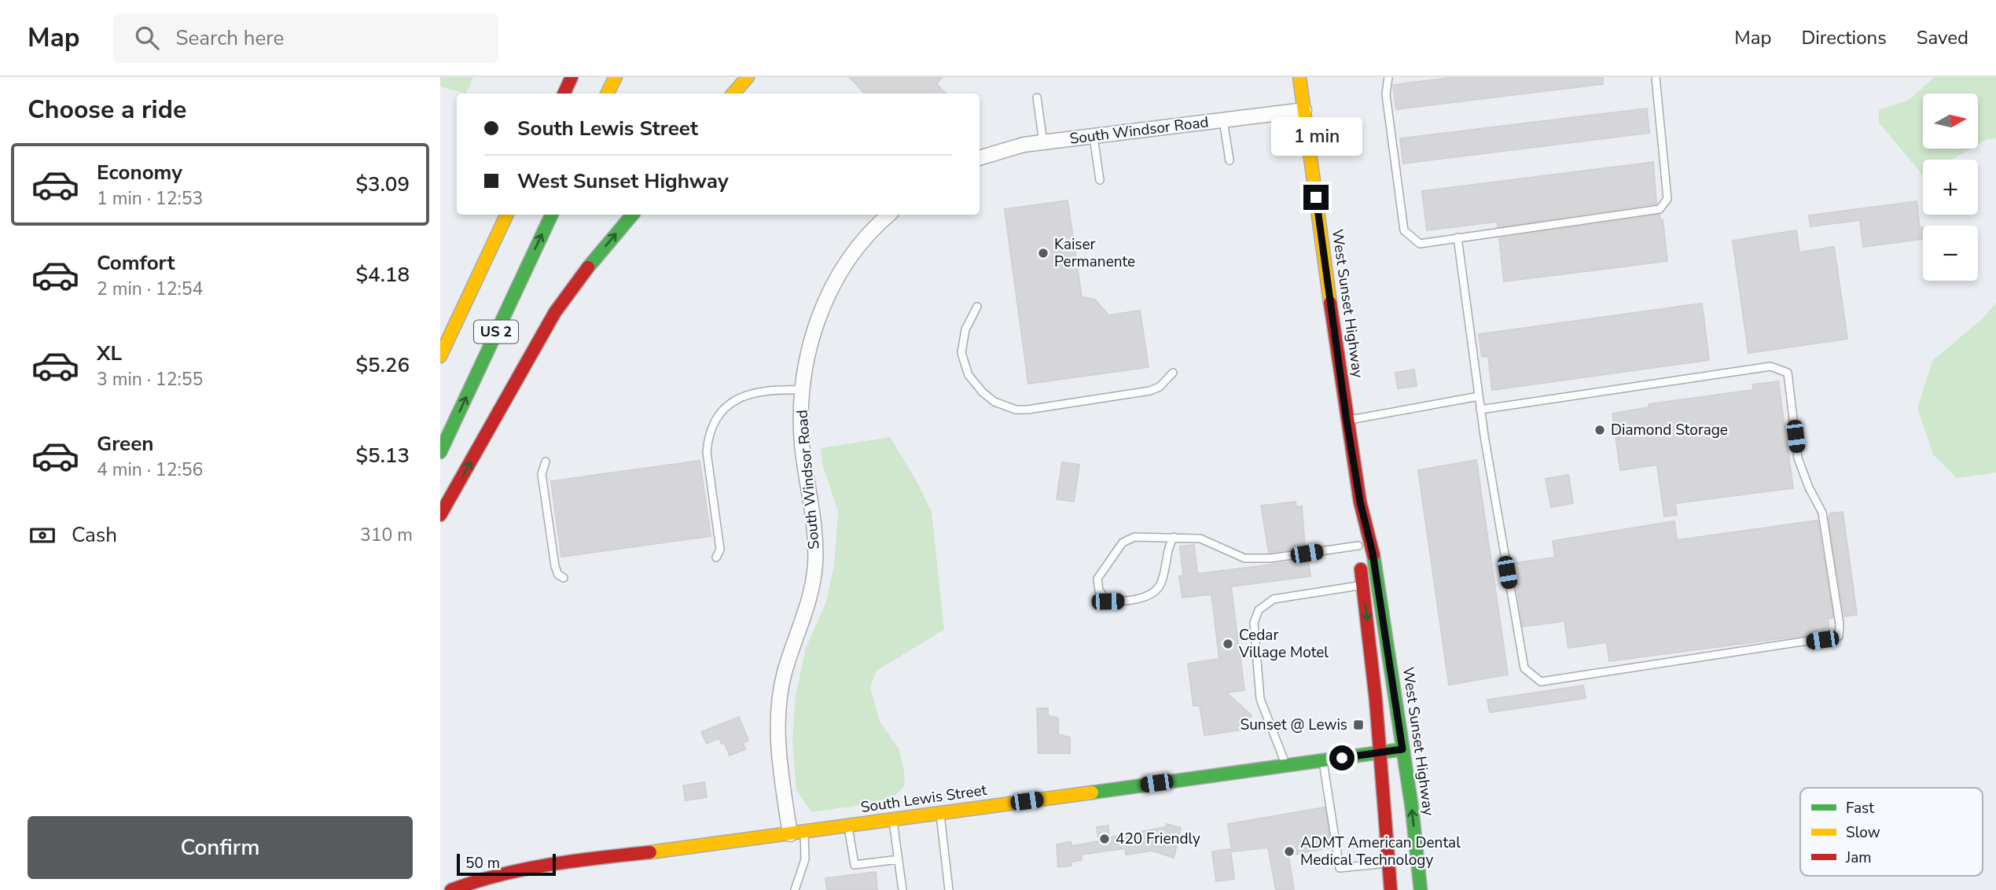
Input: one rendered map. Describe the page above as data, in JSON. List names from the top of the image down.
{
  "streets": {
    "main road": ["West Sunset Highway", "US 2", "South Lewis Street"],
    "street": ["South Windsor Road"]
  },
  "crossings": [
    ["South Windsor Road", "West Sunset Highway"],
    ["South Windsor Road", "South Lewis Street"],
    ["West Sunset Highway", "South Lewis Street"]
  ],
  "places": {
    "other": [
      "Kaiser Permanente",
      "Diamond Storage",
      "Cedar Village Motel",
      "420 Friendly",
      "ADMT American Dental Medical Technology"
    ],
    "transit": ["Sunset @ Lewis"]
  },
  "legend": ["Fast", "Slow", "Jam"],
  "scale_bar": "50 m",
  "north": "right",
  "page": {
    "header": "Map",
    "search": "Search here",
    "nav": ["Map", "Directions", "Saved"],
    "heading": "Choose a ride",
    "map_buttons": ["+", "−"],
    "banner": ["South Lewis Street", "West Sunset Highway"],
    "bubble": "1 min",
    "list": [
      {
        "name": "Economy",
        "note": "1 min · 12:53",
        "value": "$3.09"
      },
      {
        "name": "Comfort",
        "note": "2 min · 12:54",
        "value": "$4.18"
      },
      {
        "name": "XL",
        "note": "3 min · 12:55",
        "value": "$5.26"
      },
      {
        "name": "Green",
        "note": "4 min · 12:56",
        "value": "$5.13"
      }
    ],
    "pay": ["Cash", "310 m"],
    "buttons": "Confirm",
    "scale": "50 m"
  }
}
